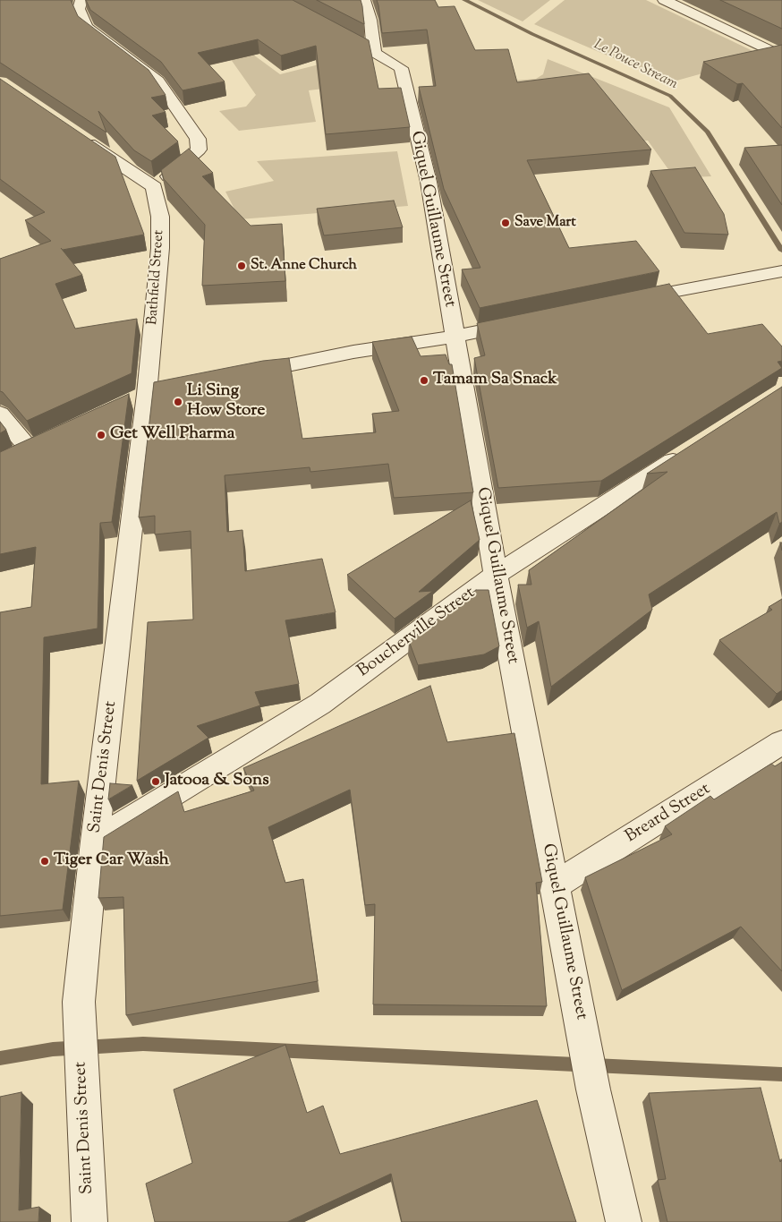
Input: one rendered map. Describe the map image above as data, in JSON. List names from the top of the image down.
{
  "streets": {
    "street": [
      "Giquel Guillaume Street",
      "Bathfield Street",
      "Boucherville Street",
      "Saint Denis Street",
      "Breard Street"
    ]
  },
  "crossings": [
    ["Giquel Guillaume Street", "Boucherville Street"],
    ["Giquel Guillaume Street", "Breard Street"],
    ["Bathfield Street", "Saint Denis Street"],
    ["Boucherville Street", "Saint Denis Street"]
  ],
  "water": ["Le Pouce Stream"],
  "places": [
    "Save Mart",
    "St. Anne Church",
    "Tamam Sa Snack",
    "Li Sing How Store",
    "Get Well Pharma",
    "Jatooa & Sons",
    "Tiger Car Wash"
  ]
}
